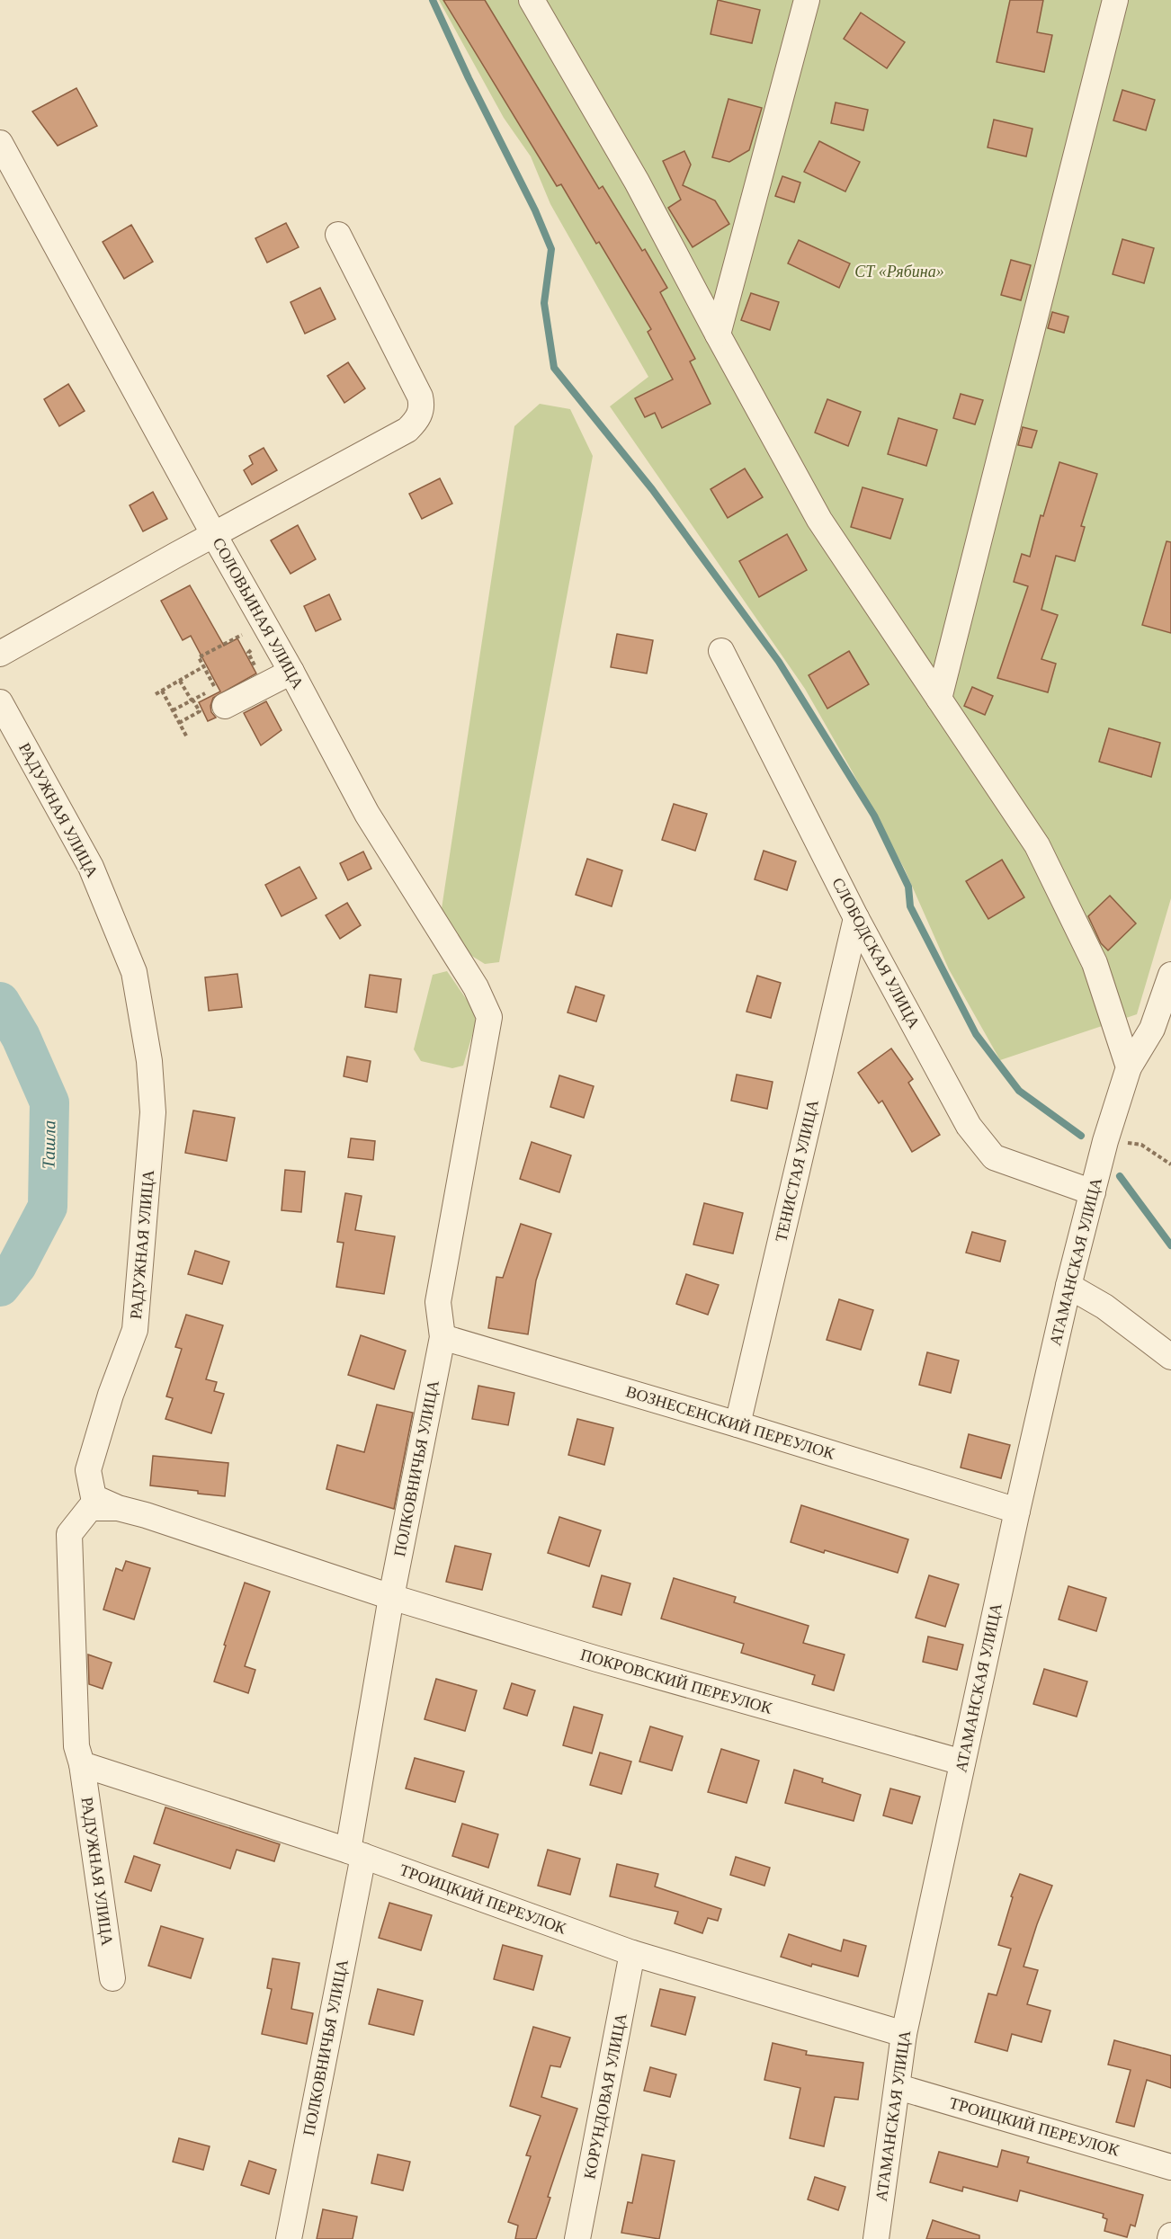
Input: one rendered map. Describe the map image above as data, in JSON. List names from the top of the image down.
{
  "streets": {
    "street": [
      "СОЛОВЬИНАЯ УЛИЦА",
      "РАДУЖНАЯ УЛИЦА",
      "СЛОБОДСКАЯ УЛИЦА",
      "ТЕНИСТАЯ УЛИЦА",
      "АТАМАНСКАЯ УЛИЦА",
      "ВОЗНЕСЕНСКИЙ ПЕРЕУЛОК",
      "ПОЛКОВНИЧЬЯ УЛИЦА",
      "ПОКРОВСКИЙ ПЕРЕУЛОК",
      "ТРОИЦКИЙ ПЕРЕУЛОК",
      "КОРУНДОВАЯ УЛИЦА"
    ]
  },
  "crossings": [
    ["СОЛОВЬИНАЯ УЛИЦА", "ПОЛКОВНИЧЬЯ УЛИЦА"],
    ["РАДУЖНАЯ УЛИЦА", "ПОЛКОВНИЧЬЯ УЛИЦА"],
    ["РАДУЖНАЯ УЛИЦА", "ПОКРОВСКИЙ ПЕРЕУЛОК"],
    ["РАДУЖНАЯ УЛИЦА", "ТРОИЦКИЙ ПЕРЕУЛОК"],
    ["СЛОБОДСКАЯ УЛИЦА", "ТЕНИСТАЯ УЛИЦА"],
    ["СЛОБОДСКАЯ УЛИЦА", "АТАМАНСКАЯ УЛИЦА"],
    ["ТЕНИСТАЯ УЛИЦА", "ВОЗНЕСЕНСКИЙ ПЕРЕУЛОК"],
    ["АТАМАНСКАЯ УЛИЦА", "ВОЗНЕСЕНСКИЙ ПЕРЕУЛОК"],
    ["АТАМАНСКАЯ УЛИЦА", "ПОКРОВСКИЙ ПЕРЕУЛОК"],
    ["АТАМАНСКАЯ УЛИЦА", "ТРОИЦКИЙ ПЕРЕУЛОК"],
    ["ВОЗНЕСЕНСКИЙ ПЕРЕУЛОК", "ПОЛКОВНИЧЬЯ УЛИЦА"],
    ["ПОЛКОВНИЧЬЯ УЛИЦА", "ПОКРОВСКИЙ ПЕРЕУЛОК"],
    ["ПОЛКОВНИЧЬЯ УЛИЦА", "ТРОИЦКИЙ ПЕРЕУЛОК"],
    ["ТРОИЦКИЙ ПЕРЕУЛОК", "КОРУНДОВАЯ УЛИЦА"]
  ],
  "water": ["Ташла"],
  "parks": ["СТ «Рябина»"]
}
